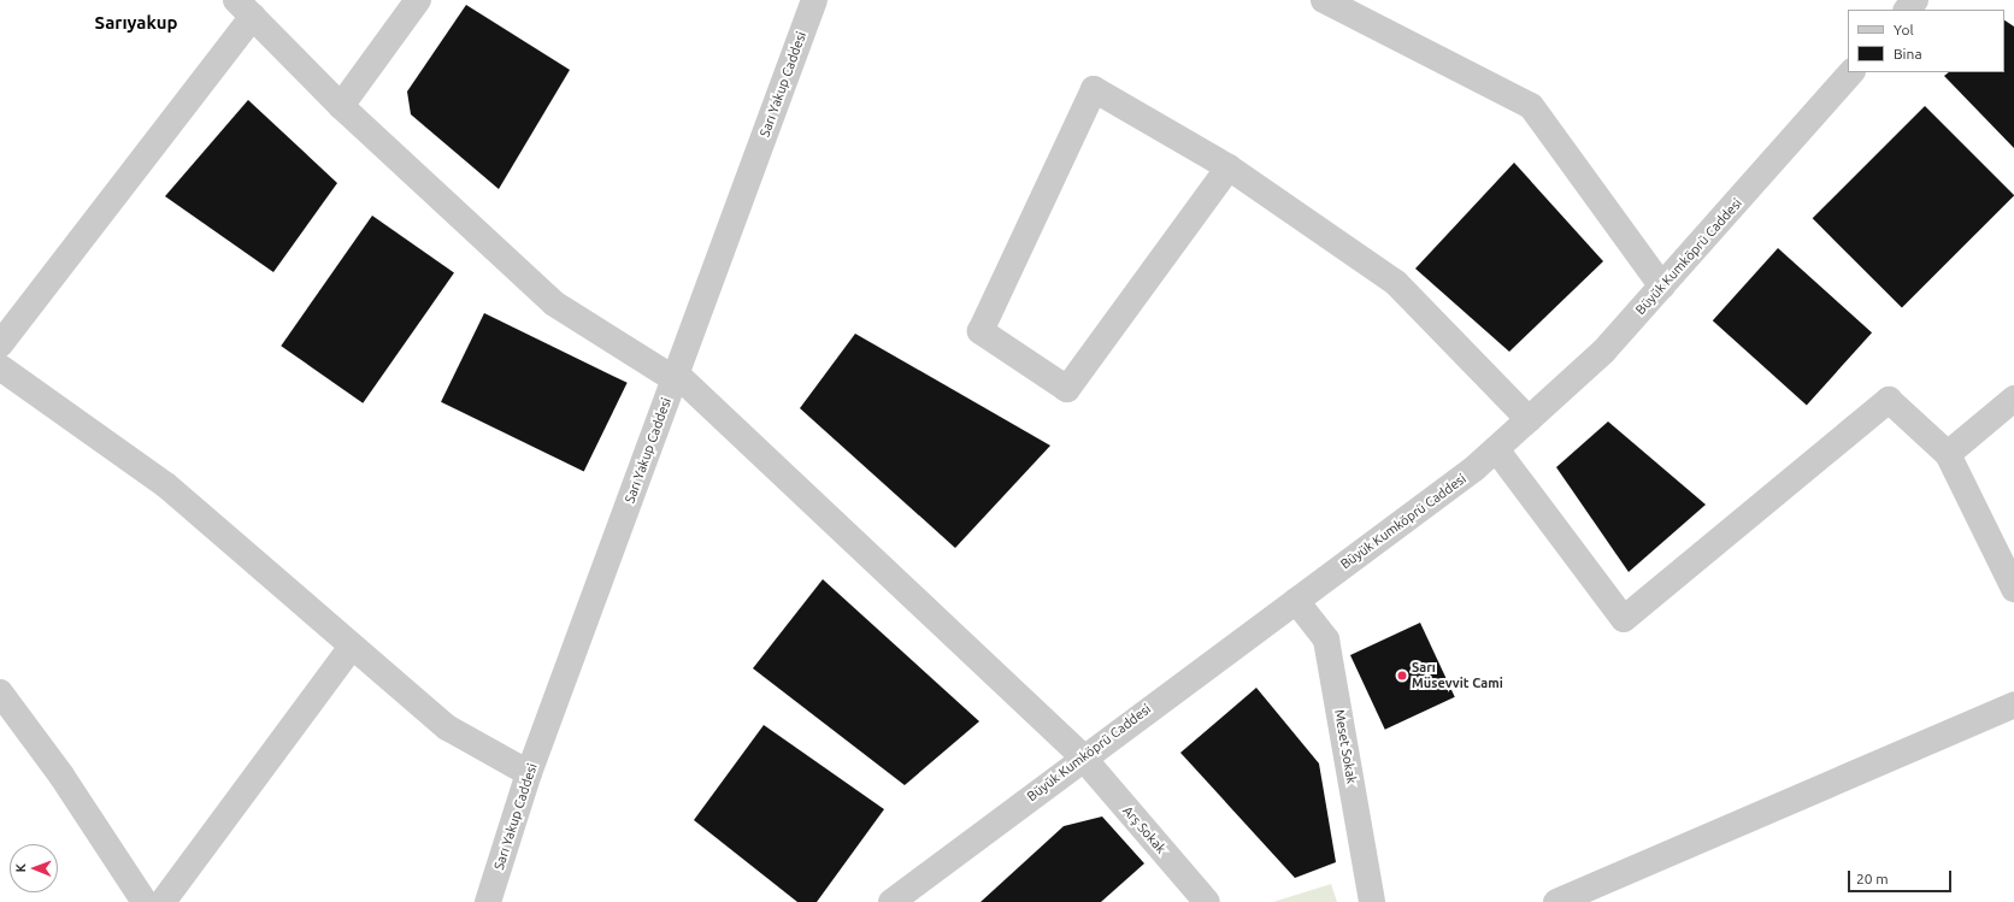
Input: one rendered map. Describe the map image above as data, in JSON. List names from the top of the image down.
{
  "streets": {
    "street": [
      "Sarı Yakup Caddesi",
      "Büyük Kumköprü Caddesi",
      "Meset Sokak",
      "Arş Sokak"
    ]
  },
  "crossings": [
    ["Sarı Yakup Caddesi", "Arş Sokak"],
    ["Büyük Kumköprü Caddesi", "Meset Sokak"],
    ["Büyük Kumköprü Caddesi", "Arş Sokak"]
  ],
  "districts": ["Sarıyakup"],
  "places": ["Sarı Müsevvit Cami"],
  "legend": ["Yol", "Bina"],
  "scale_bar": "20 m",
  "north": "left"
}
